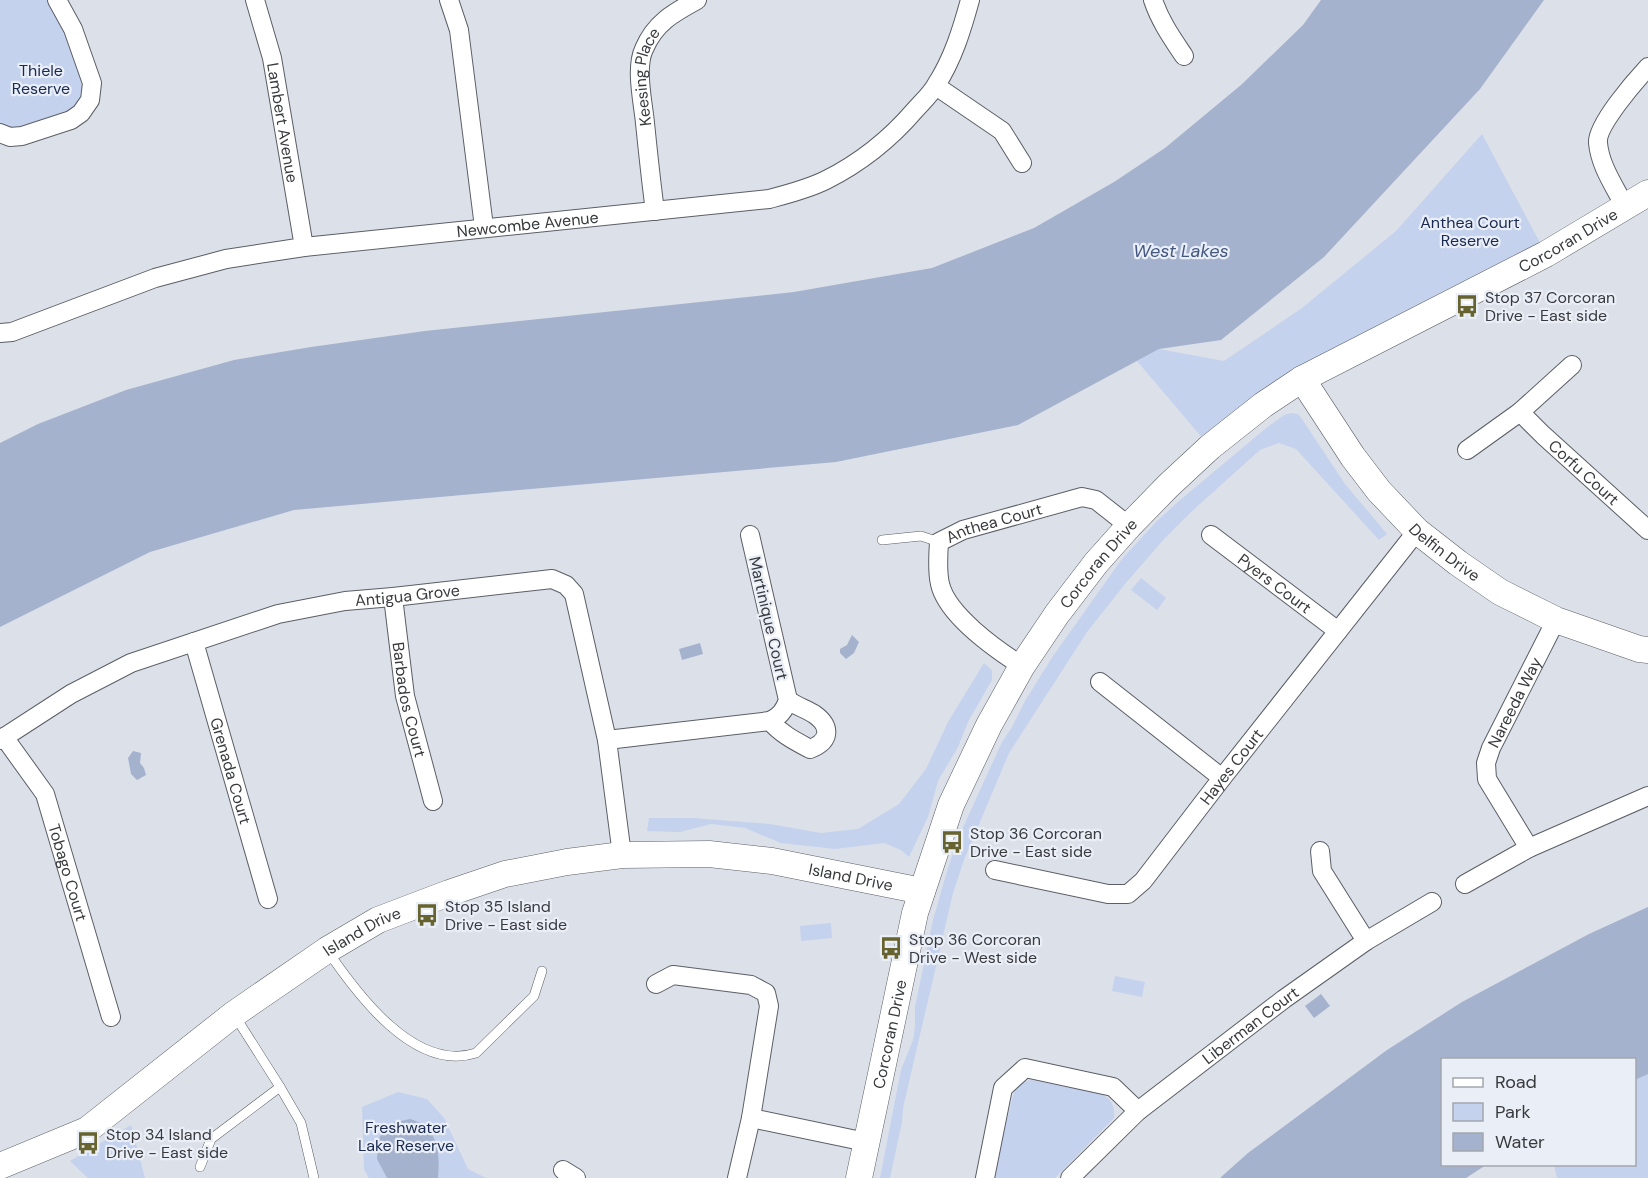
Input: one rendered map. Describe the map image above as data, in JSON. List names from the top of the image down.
{
  "streets": {
    "street": [
      "Keesing Place",
      "Lambert Avenue",
      "Newcombe Avenue",
      "Corcoran Drive",
      "Corfu Court",
      "Anthea Court",
      "Delfin Drive",
      "Pyers Court",
      "Antigua Grove",
      "Martinique Court",
      "Barbados Court",
      "Nareeda Way",
      "Hayes Court",
      "Grenada Court",
      "Tobago Court",
      "Island Drive",
      "Liberman Court"
    ]
  },
  "crossings": [
    ["Keesing Place", "Newcombe Avenue"],
    ["Lambert Avenue", "Newcombe Avenue"],
    ["Corcoran Drive", "Anthea Court"],
    ["Corcoran Drive", "Delfin Drive"],
    ["Corcoran Drive", "Island Drive"],
    ["Delfin Drive", "Nareeda Way"],
    ["Delfin Drive", "Hayes Court"],
    ["Pyers Court", "Hayes Court"],
    ["Antigua Grove", "Barbados Court"],
    ["Antigua Grove", "Grenada Court"],
    ["Antigua Grove", "Tobago Court"],
    ["Antigua Grove", "Island Drive"]
  ],
  "water": ["West Lakes"],
  "parks": ["Thiele Reserve", "Anthea Court Reserve", "Freshwater Lake Reserve"],
  "places": {
    "bus stop": [
      "Stop 37 Corcoran Drive - East side",
      "Stop 36 Corcoran Drive - East side",
      "Stop 35 Island Drive - East side",
      "Stop 36 Corcoran Drive - West side",
      "Stop 34 Island Drive - East side"
    ]
  },
  "legend": ["Road", "Park", "Water"]
}
